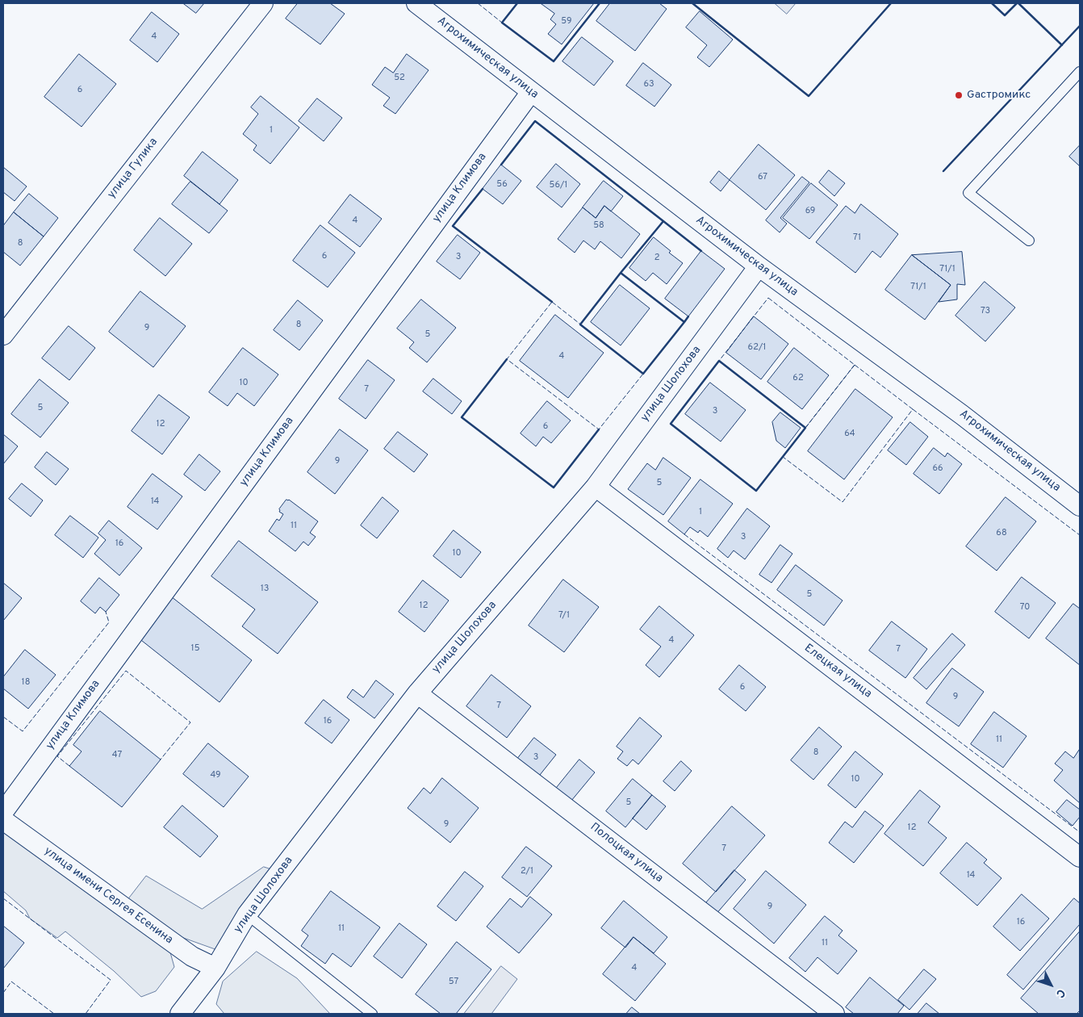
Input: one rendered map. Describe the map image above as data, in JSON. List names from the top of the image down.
{
  "streets": {
    "street": [
      "Агрохимическая улица",
      "улица Гулика",
      "улица Климова",
      "улица Шолохова",
      "Елецкая улица",
      "Полоцкая улица",
      "улица имени Сергея Есенина"
    ]
  },
  "crossings": [
    ["Агрохимическая улица", "улица Климова"],
    ["Агрохимическая улица", "улица Шолохова"],
    ["улица Шолохова", "Елецкая улица"],
    ["улица Шолохова", "Полоцкая улица"],
    ["улица Шолохова", "улица имени Сергея Есенина"]
  ],
  "places": ["Gастромикс"],
  "house_numbers": [
    "59",
    "4",
    "52",
    "63",
    "6",
    "1",
    "67",
    "56",
    "56/1",
    "69",
    "4",
    "58",
    "71",
    "8",
    "6",
    "3",
    "2",
    "71/1",
    "71/1",
    "73",
    "8",
    "9",
    "5",
    "62/1",
    "4",
    "62",
    "10",
    "7",
    "5",
    "3",
    "12",
    "6",
    "64",
    "9",
    "66",
    "5",
    "14",
    "1",
    "11",
    "68",
    "3",
    "16",
    "10",
    "13",
    "5",
    "12",
    "70",
    "7/1",
    "4",
    "15",
    "7",
    "18",
    "6",
    "9",
    "7",
    "16",
    "11",
    "8",
    "47",
    "3",
    "49",
    "10",
    "5",
    "9",
    "12",
    "7",
    "2/1",
    "14",
    "9",
    "16",
    "11",
    "11",
    "4",
    "57"
  ],
  "north": "bottom right"
}
